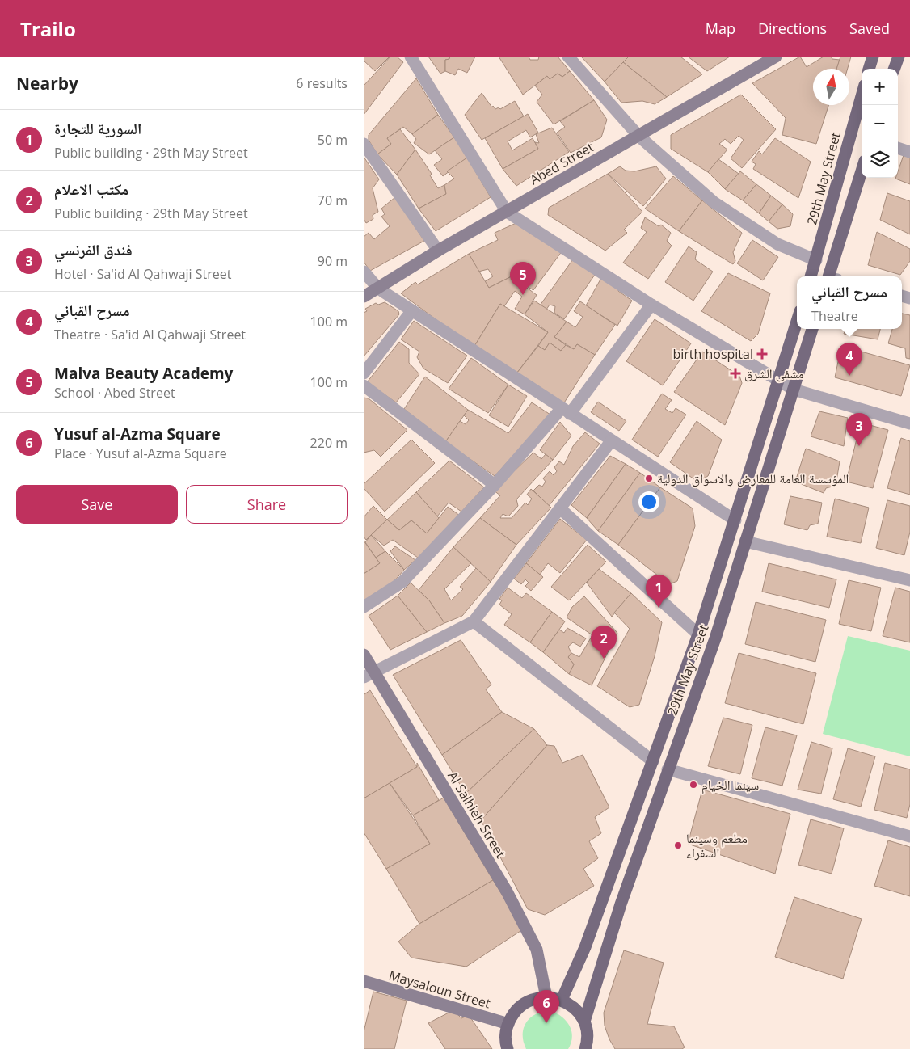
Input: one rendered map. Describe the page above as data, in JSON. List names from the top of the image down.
{
  "streets": {
    "main road": ["29th May Street"],
    "street": ["Abed Street", "Al Salhieh Street", "Maysaloun Street"]
  },
  "places": {
    "health": ["birth hospital", "مشفى الشرق"],
    "other": ["المؤسسة العامة للمعارض والاسواق الدولية", "سينما الخيام", "مطعم وسينما السفراء"]
  },
  "north": "top",
  "page": {
    "header": "Trailo",
    "nav": ["Map", "Directions", "Saved"],
    "heading": ["Nearby", "6 results"],
    "map_buttons": ["+", "−"],
    "list": [
      {
        "mark": "1",
        "name": "السورية للتجارة",
        "note": "Public building · 29th May Street",
        "value": "50 m"
      },
      {
        "mark": "2",
        "name": "مكتب الاعلام",
        "note": "Public building · 29th May Street",
        "value": "70 m"
      },
      {
        "mark": "3",
        "name": "فندق الفرنسي",
        "note": "Hotel · Sa'id Al Qahwaji Street",
        "value": "90 m"
      },
      {
        "mark": "4",
        "name": "مسرح القباني",
        "note": "Theatre · Sa'id Al Qahwaji Street",
        "value": "100 m"
      },
      {
        "mark": "5",
        "name": "Malva Beauty Academy",
        "note": "School · Abed Street",
        "value": "100 m"
      },
      {
        "mark": "6",
        "name": "Yusuf al-Azma Square",
        "note": "Place · Yusuf al-Azma Square",
        "value": "220 m"
      }
    ],
    "pins": [
      "5",
      "4",
      "3",
      "1",
      "2",
      "6"
    ],
    "popup": ["مسرح القباني", "Theatre"],
    "buttons": ["Save", "Share"]
  }
}
